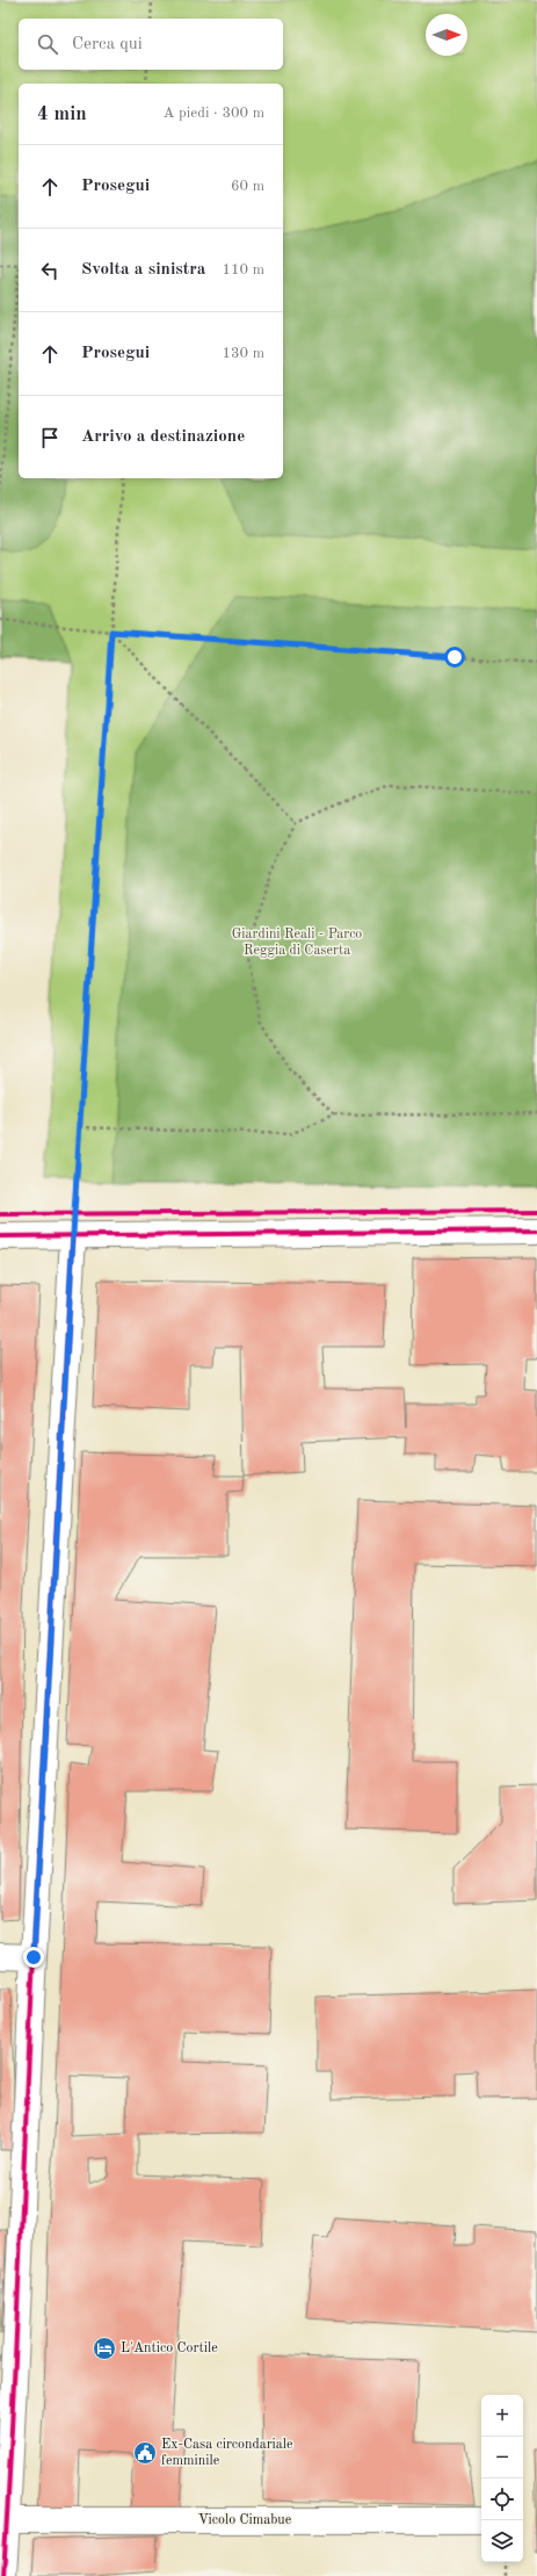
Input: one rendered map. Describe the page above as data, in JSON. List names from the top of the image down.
{
  "streets": {
    "street": ["Vicolo Cimabue"]
  },
  "parks": ["Giardini Reali - Parco Reggia di Caserta"],
  "places": {
    "hotel": ["L'Antico Cortile"],
    "public building": ["Ex-Casa circondariale femminile"]
  },
  "north": "right",
  "page": {
    "search": "Cerca qui",
    "heading": ["4 min", "A piedi · 300 m"],
    "list": [
      ["Prosegui", "60 m"],
      ["Svolta a sinistra", "110 m"],
      ["Prosegui", "130 m"],
      "Arrivo a destinazione"
    ],
    "map_buttons": ["+", "−"]
  }
}
